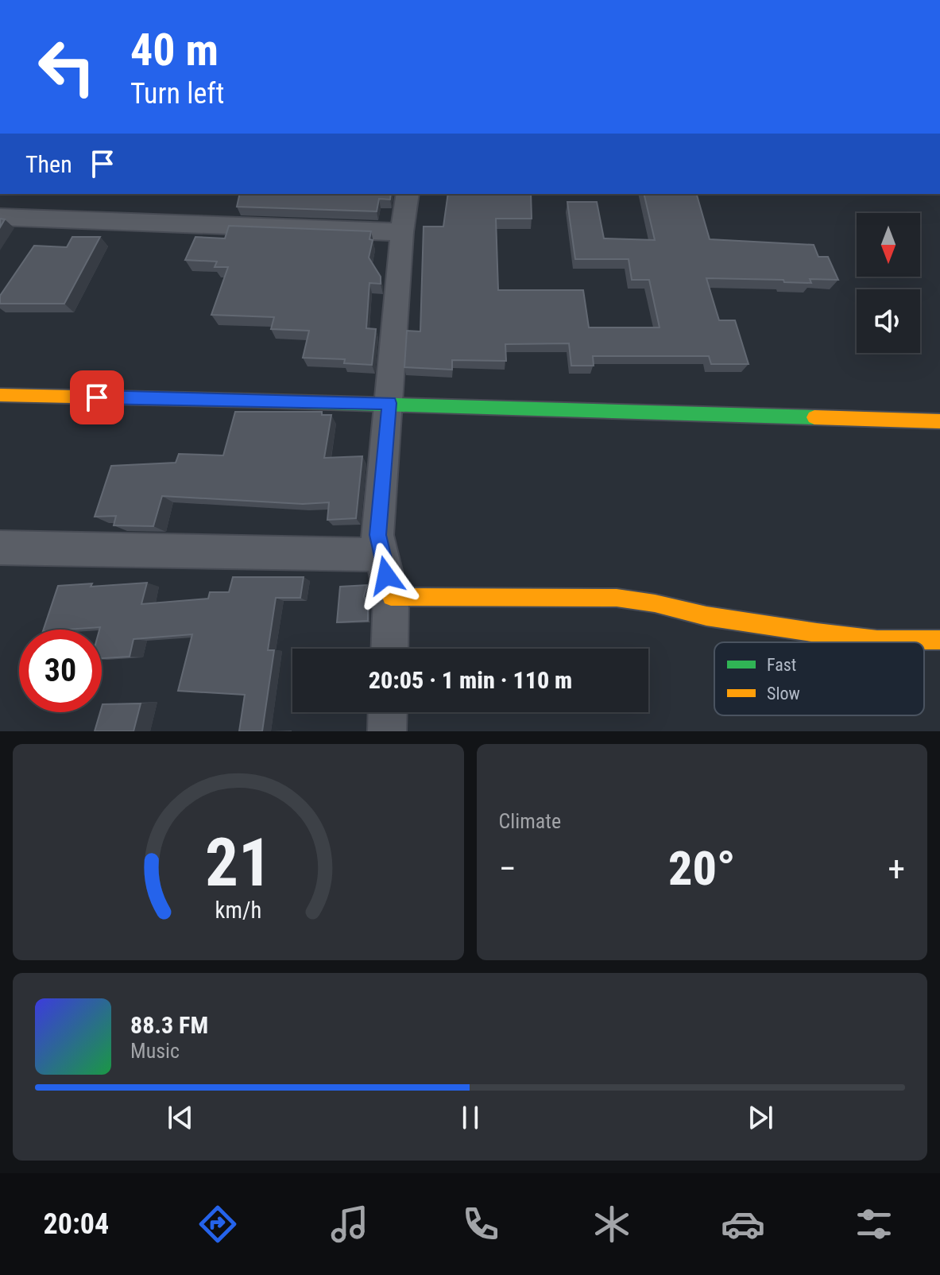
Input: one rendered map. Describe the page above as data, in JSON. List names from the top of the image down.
{
  "legend": ["Fast", "Slow"],
  "north": "bottom",
  "page": {
    "turn": ["40 m", "Turn left"],
    "then": "Then",
    "limit": "30",
    "trip": "20:05 · 1 min · 110 m",
    "tile": "Climate",
    "heat": ["−", "20°", "+"],
    "song": ["88.3 FM", "Music"],
    "tabs": "20:04",
    "gauge": ["21", "km/h"]
  }
}
